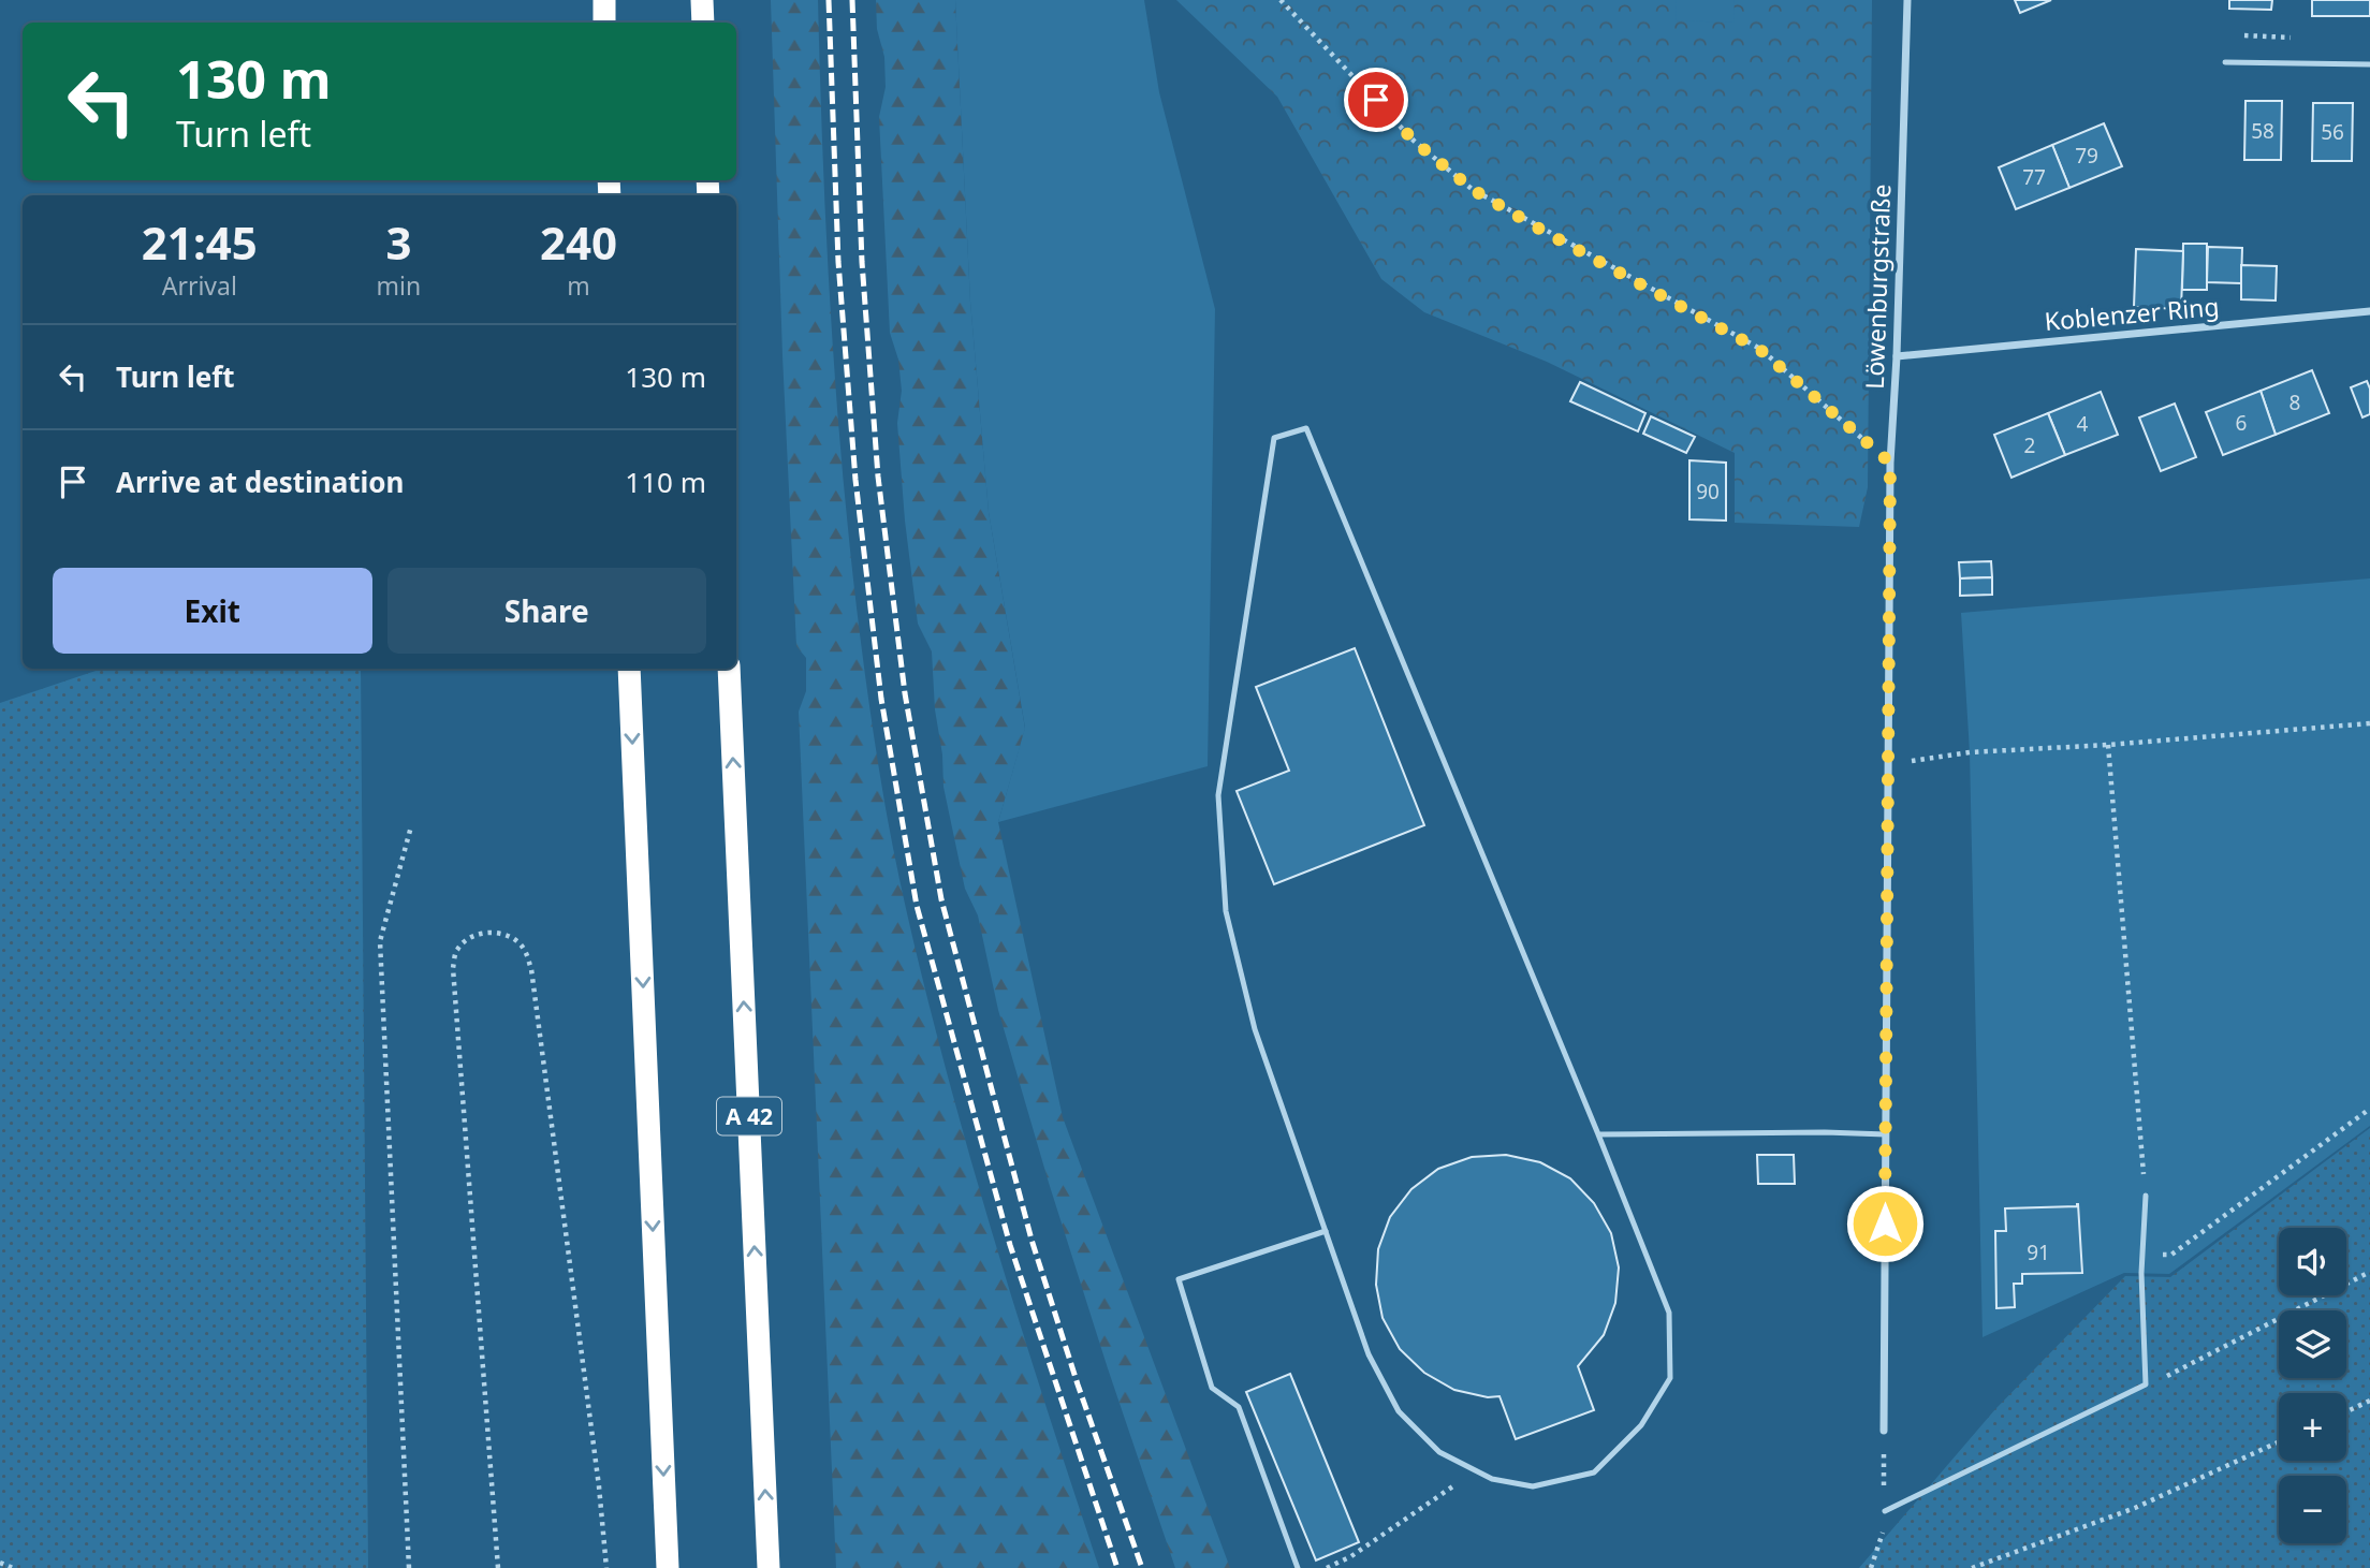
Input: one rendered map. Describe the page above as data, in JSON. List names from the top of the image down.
{
  "streets": {
    "highway": ["A 42"],
    "street": ["Löwenburgstraße", "Koblenzer Ring"]
  },
  "crossings": [
    ["Löwenburgstraße", "Koblenzer Ring"]
  ],
  "house_numbers": [
    "58",
    "56",
    "79",
    "77",
    "8",
    "6",
    "4",
    "2",
    "90",
    "91"
  ],
  "page": {
    "turn": ["130 m", "Turn left"],
    "eta": [
      "21:45",
      "Arrival",
      "3",
      "min",
      "240",
      "m"
    ],
    "list": [
      {
        "name": "Turn left",
        "value": "130 m"
      },
      {
        "name": "Arrive at destination",
        "value": "110 m"
      }
    ],
    "buttons": ["Exit", "Share"],
    "map_buttons": ["+", "−"]
  }
}
